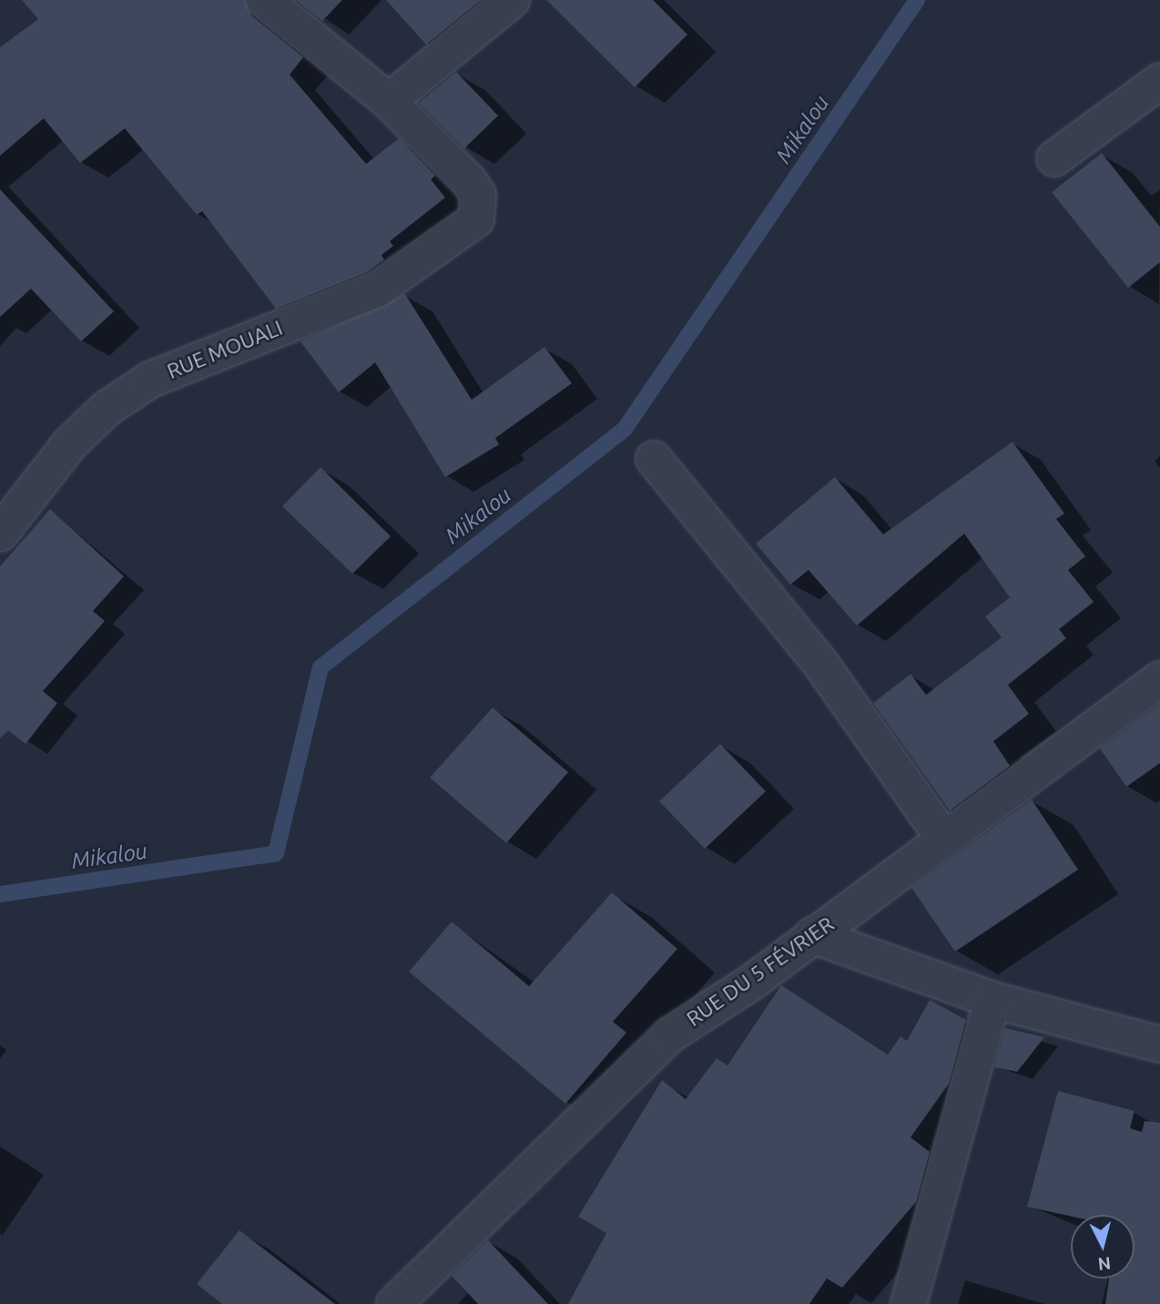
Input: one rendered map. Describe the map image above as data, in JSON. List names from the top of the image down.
{
  "streets": {
    "street": ["RUE MOUALI", "RUE DU 5 FÉVRIER"]
  },
  "water": ["Mikalou"],
  "north": "bottom"
}
